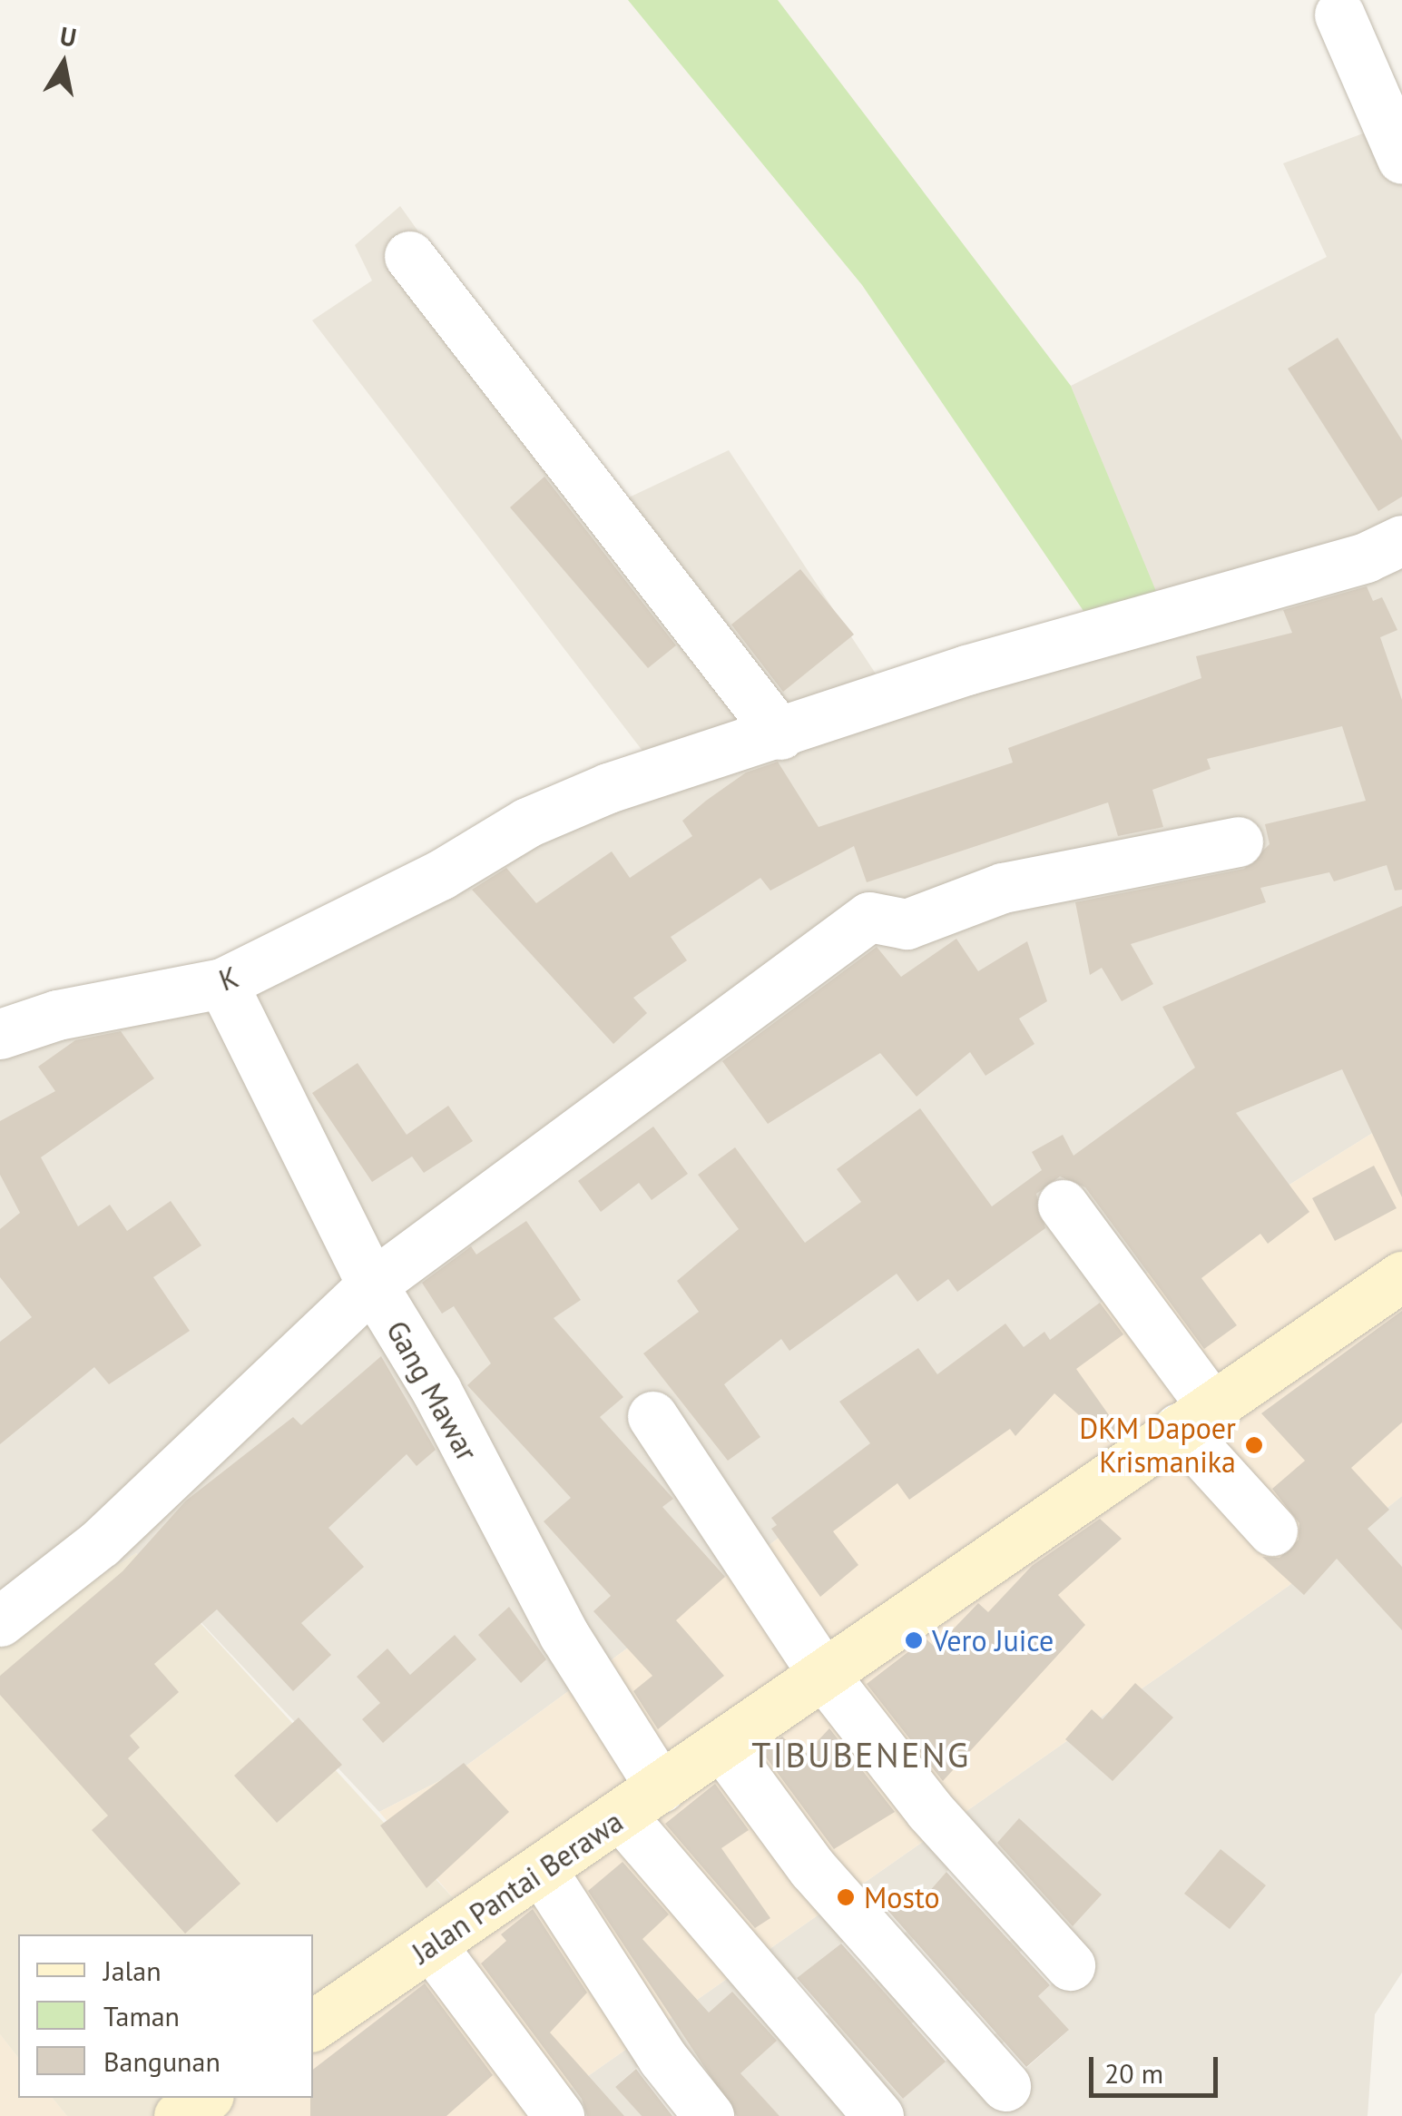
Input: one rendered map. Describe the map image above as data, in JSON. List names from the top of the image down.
{
  "streets": {
    "street": ["K", "Gang Mawar", "Jalan Pantai Berawa"]
  },
  "crossings": [
    ["K", "Gang Mawar"],
    ["Gang Mawar", "Jalan Pantai Berawa"]
  ],
  "districts": ["TIBUBENENG"],
  "places": ["DKM Dapoer Krismanika", "Vero Juice", "Mosto"],
  "legend": ["Jalan", "Taman", "Bangunan"],
  "scale_bar": "20 m",
  "north": "top"
}
